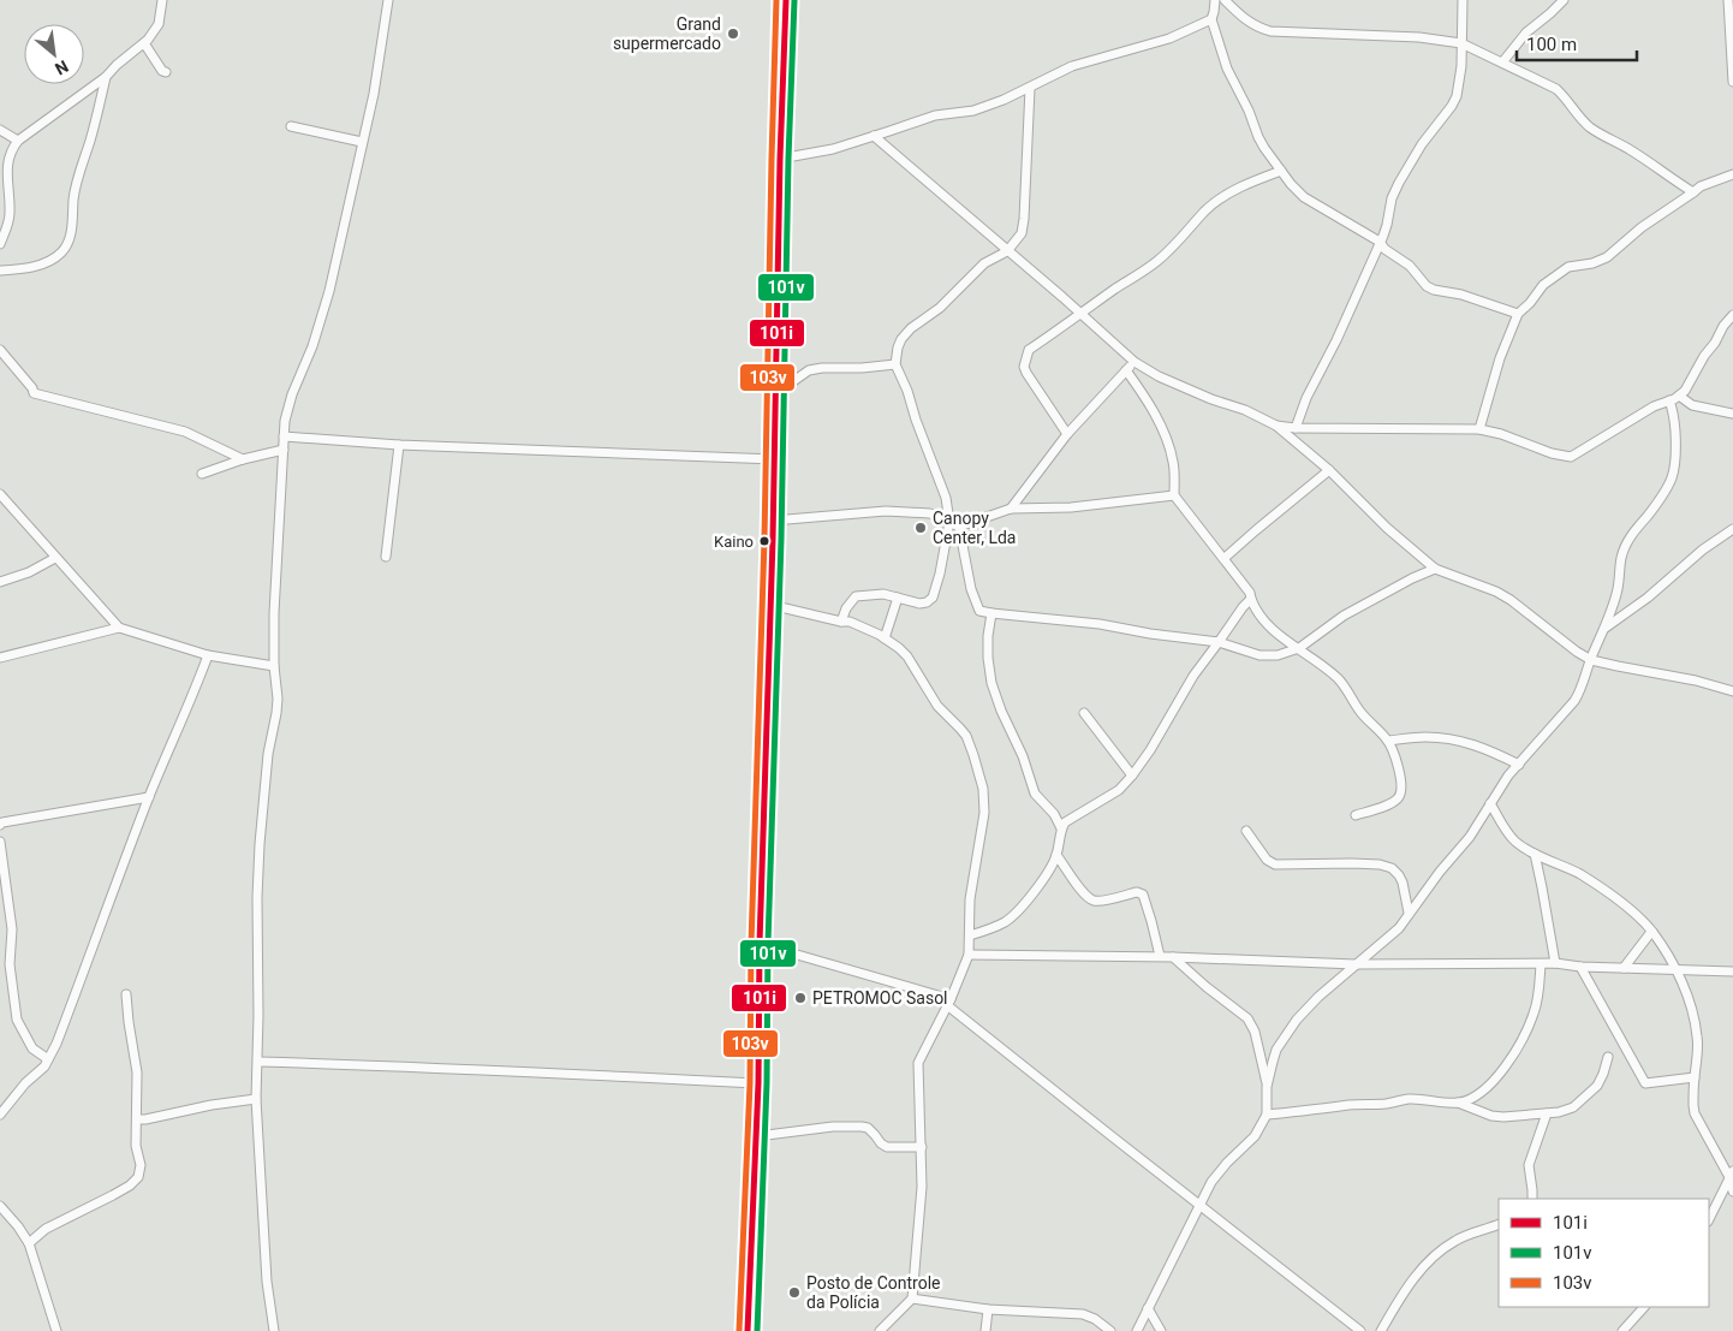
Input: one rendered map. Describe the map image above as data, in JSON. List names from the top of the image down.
{
  "places": [
    "Grand supermercado",
    "Canopy Center, Lda",
    "Kaino",
    "PETROMOC Sasol",
    "Posto de Controle da Polícia"
  ],
  "lines": ["transit line 101i", "transit line 101v", "transit line 103v"],
  "legend": ["101i", "101v", "103v"],
  "scale_bar": "100 m",
  "north": "bottom right"
}
